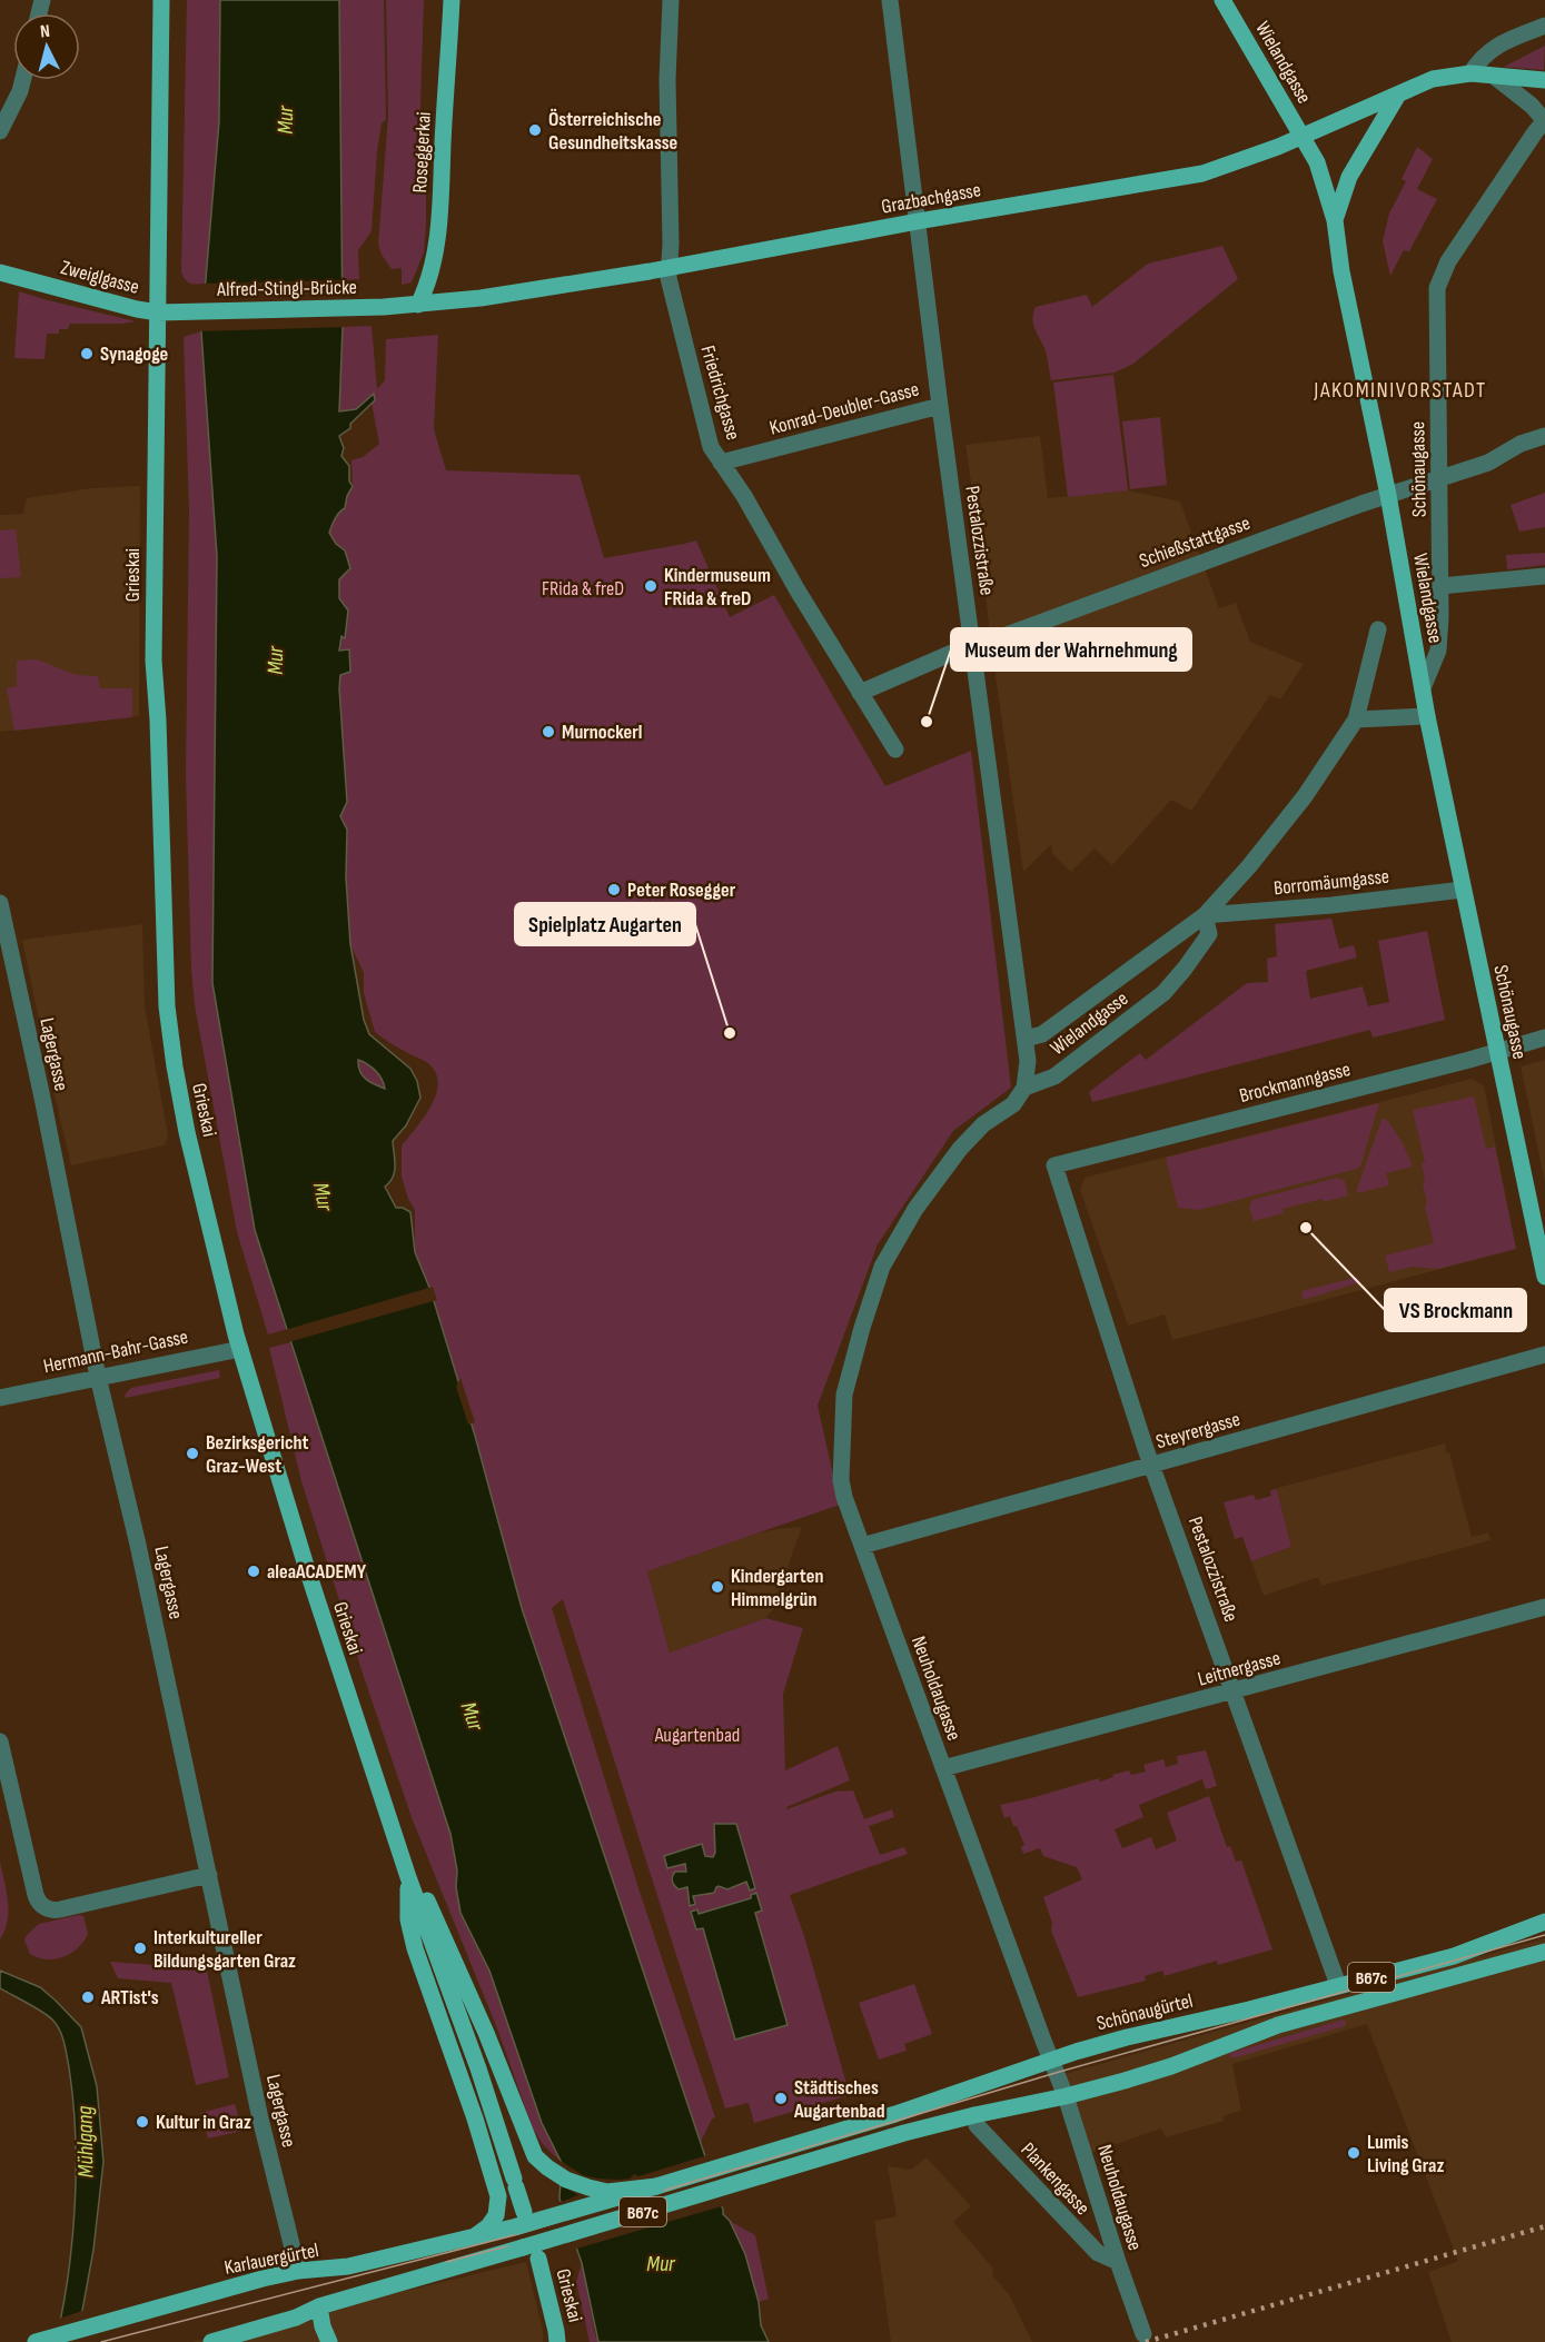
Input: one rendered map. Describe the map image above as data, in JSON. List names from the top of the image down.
{
  "streets": {
    "main road": [
      "Wielandgasse",
      "Roseggerkai",
      "Grazbachgasse",
      "Zweiglgasse",
      "Alfred-Stingl-Brücke",
      "Schönaugasse",
      "Grieskai",
      "B67c",
      "Schönaugürtel",
      "Karlauergürtel"
    ],
    "street": [
      "Friedrichgasse",
      "Konrad-Deubler-Gasse",
      "Pestalozzistraße",
      "Schießstattgasse",
      "Borromäumgasse",
      "Lagergasse",
      "Brockmanngasse",
      "Hermann-Bahr-Gasse",
      "Steyrergasse",
      "Leitnergasse",
      "Neuholdaugasse",
      "Plankengasse"
    ]
  },
  "crossings": [
    ["Wielandgasse", "Grazbachgasse"],
    ["Wielandgasse", "Schönaugasse"],
    ["Wielandgasse", "Pestalozzistraße"],
    ["Wielandgasse", "Schießstattgasse"],
    ["Wielandgasse", "Borromäumgasse"],
    ["Wielandgasse", "Neuholdaugasse"],
    ["Roseggerkai", "Grazbachgasse"],
    ["Grazbachgasse", "Alfred-Stingl-Brücke"],
    ["Grazbachgasse", "Friedrichgasse"],
    ["Grazbachgasse", "Pestalozzistraße"],
    ["Zweiglgasse", "Alfred-Stingl-Brücke"],
    ["Zweiglgasse", "Grieskai"],
    ["Friedrichgasse", "Konrad-Deubler-Gasse"],
    ["Friedrichgasse", "Schießstattgasse"],
    ["Konrad-Deubler-Gasse", "Pestalozzistraße"],
    ["Schönaugasse", "Schießstattgasse"],
    ["Schönaugasse", "Borromäumgasse"],
    ["Schönaugasse", "Brockmanngasse"],
    ["Pestalozzistraße", "Schießstattgasse"],
    ["Pestalozzistraße", "Brockmanngasse"],
    ["Pestalozzistraße", "Steyrergasse"],
    ["Pestalozzistraße", "Leitnergasse"],
    ["Pestalozzistraße", "Neuholdaugasse"],
    ["Pestalozzistraße", "Schönaugürtel"],
    ["Grieskai", "Hermann-Bahr-Gasse"],
    ["Grieskai", "B67c"],
    ["Grieskai", "Karlauergürtel"],
    ["Lagergasse", "Hermann-Bahr-Gasse"],
    ["Lagergasse", "Karlauergürtel"],
    ["Steyrergasse", "Neuholdaugasse"],
    ["Leitnergasse", "Neuholdaugasse"],
    ["Neuholdaugasse", "B67c"],
    ["Neuholdaugasse", "Schönaugürtel"],
    ["Neuholdaugasse", "Plankengasse"],
    ["B67c", "Schönaugürtel"],
    ["B67c", "Plankengasse"],
    ["B67c", "Karlauergürtel"]
  ],
  "districts": ["JAKOMINIVORSTADT"],
  "water": ["Mur", "Mühlgang"],
  "parks": ["FRida & freD", "Augartenbad"],
  "places": [
    "Österreichische Gesundheitskasse",
    "Synagoge",
    "Kindermuseum FRida & freD",
    "Museum der Wahrnehmung",
    "Murnockerl",
    "Peter Rosegger",
    "Spielplatz Augarten",
    "VS Brockmann",
    "Bezirksgericht Graz-West",
    "aleaACADEMY",
    "Kindergarten Himmelgrün",
    "Interkultureller Bildungsgarten Graz",
    "ARTist's",
    "Städtisches Augartenbad",
    "Kultur in Graz",
    "Lumis Living Graz"
  ],
  "north": "top"
}
